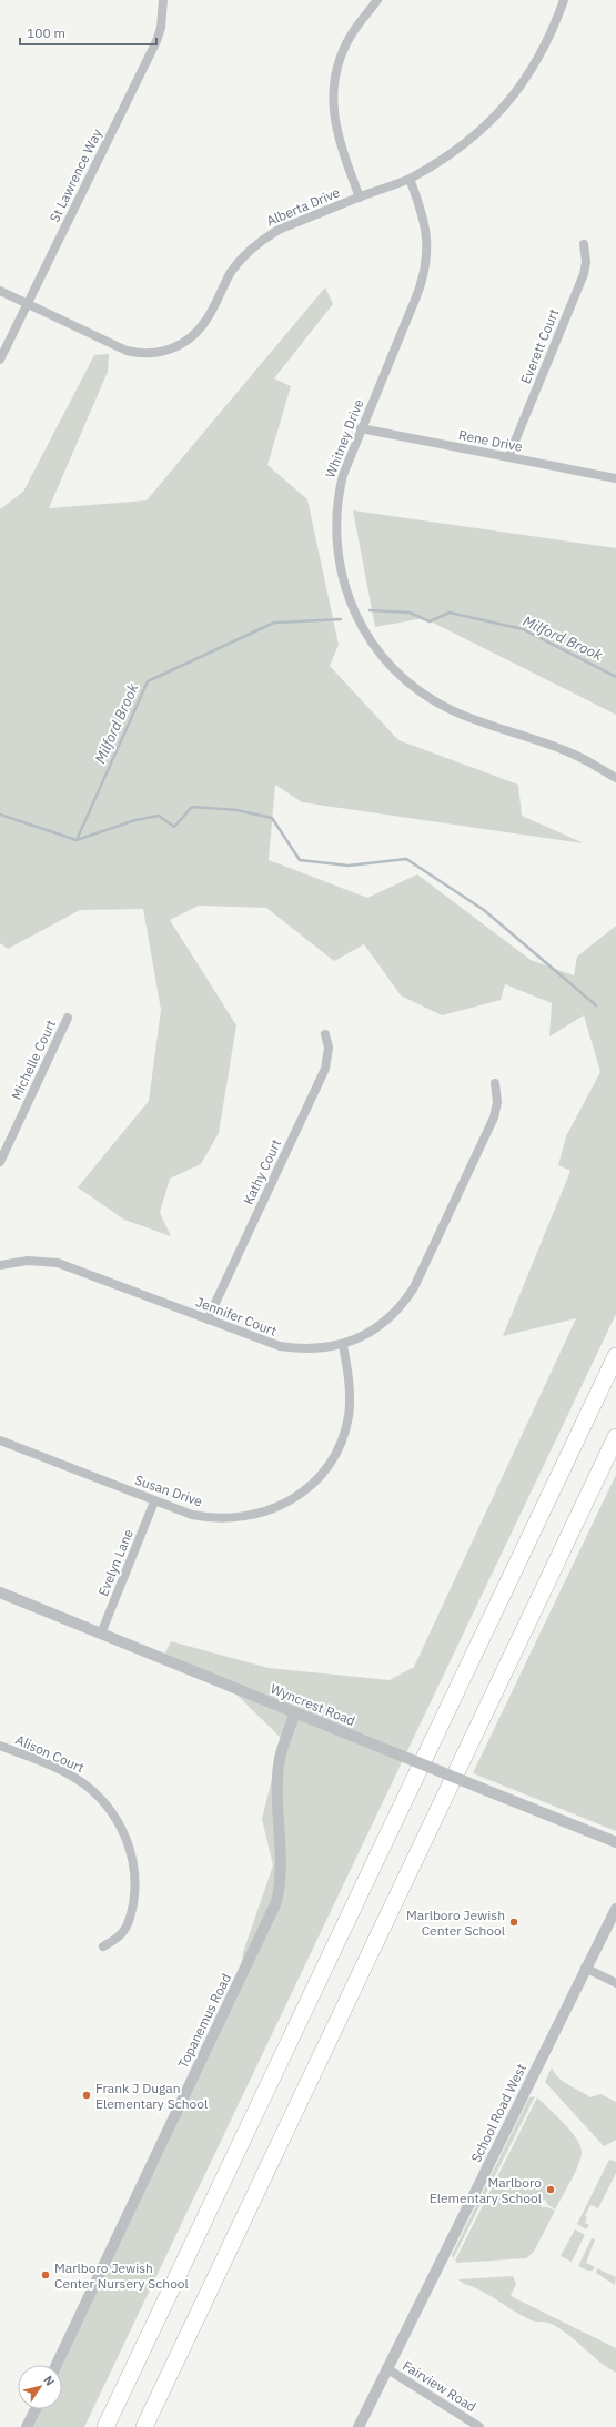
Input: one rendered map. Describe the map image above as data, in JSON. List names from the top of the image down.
{
  "streets": {
    "street": [
      "St Lawrence Way",
      "Alberta Drive",
      "Everett Court",
      "Whitney Drive",
      "Rene Drive",
      "Michelle Court",
      "Kathy Court",
      "Jennifer Court",
      "Susan Drive",
      "Evelyn Lane",
      "Wyncrest Road",
      "Alison Court",
      "Topanemus Road",
      "School Road West",
      "Fairview Road"
    ]
  },
  "crossings": [
    ["St Lawrence Way", "Alberta Drive"],
    ["Alberta Drive", "Whitney Drive"],
    ["Everett Court", "Rene Drive"],
    ["Whitney Drive", "Rene Drive"],
    ["Kathy Court", "Jennifer Court"],
    ["Jennifer Court", "Susan Drive"],
    ["Susan Drive", "Evelyn Lane"],
    ["Evelyn Lane", "Wyncrest Road"],
    ["Wyncrest Road", "Topanemus Road"],
    ["School Road West", "Fairview Road"]
  ],
  "water": ["Milford Brook"],
  "places": [
    "Marlboro Jewish Center School",
    "Frank J Dugan Elementary School",
    "Marlboro Elementary School",
    "Marlboro Jewish Center Nursery School"
  ],
  "scale_bar": "100 m",
  "north": "top right"
}
